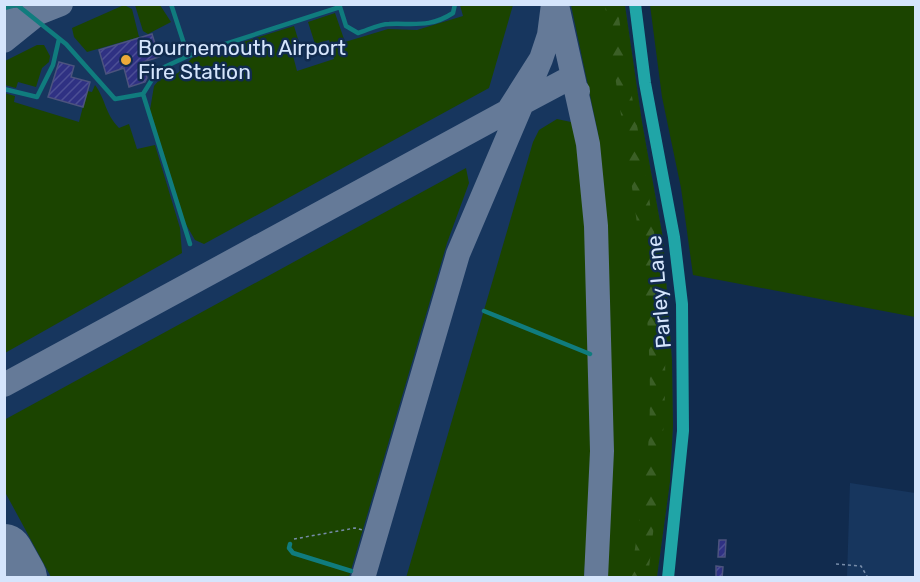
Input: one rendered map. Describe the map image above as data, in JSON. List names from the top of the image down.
{
  "streets": {
    "main road": ["Parley Lane"]
  },
  "places": ["Bournemouth Airport Fire Station"]
}
